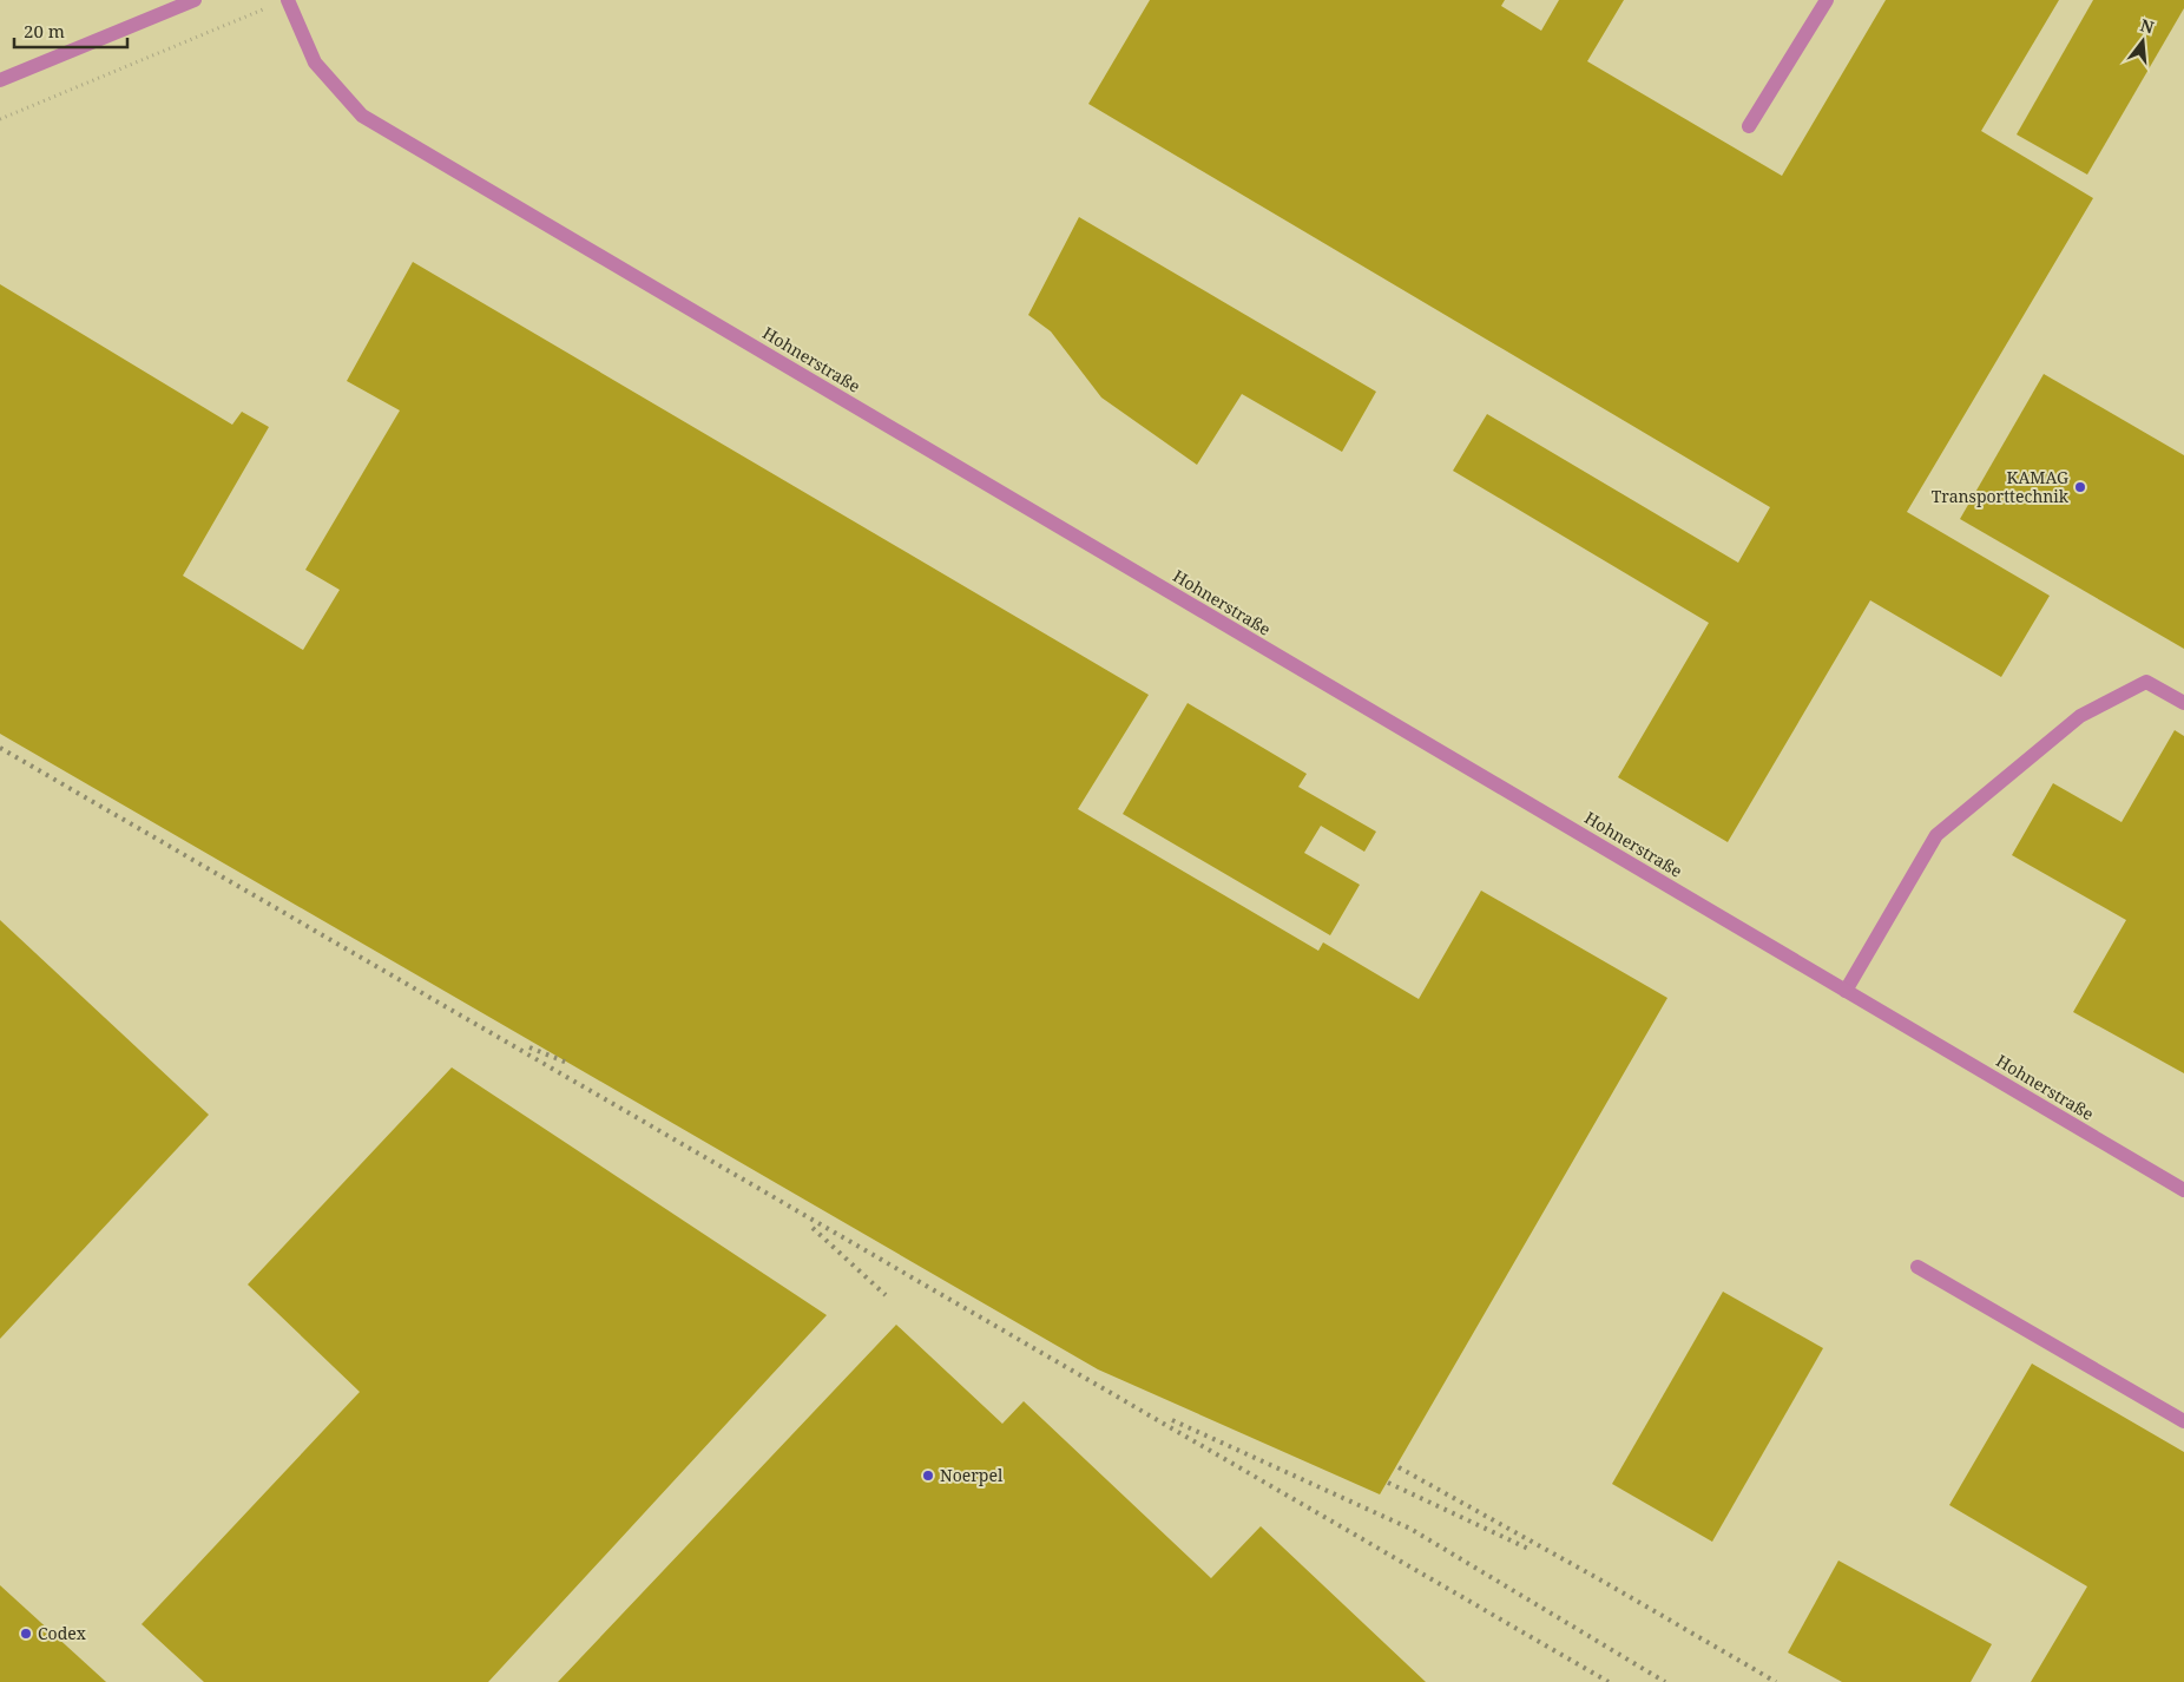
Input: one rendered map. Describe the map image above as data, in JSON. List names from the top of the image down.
{
  "streets": {
    "street": ["Hohnerstraße"]
  },
  "places": ["KAMAG Transporttechnik", "Noerpel", "Codex"],
  "scale_bar": "20 m",
  "north": "top"
}
